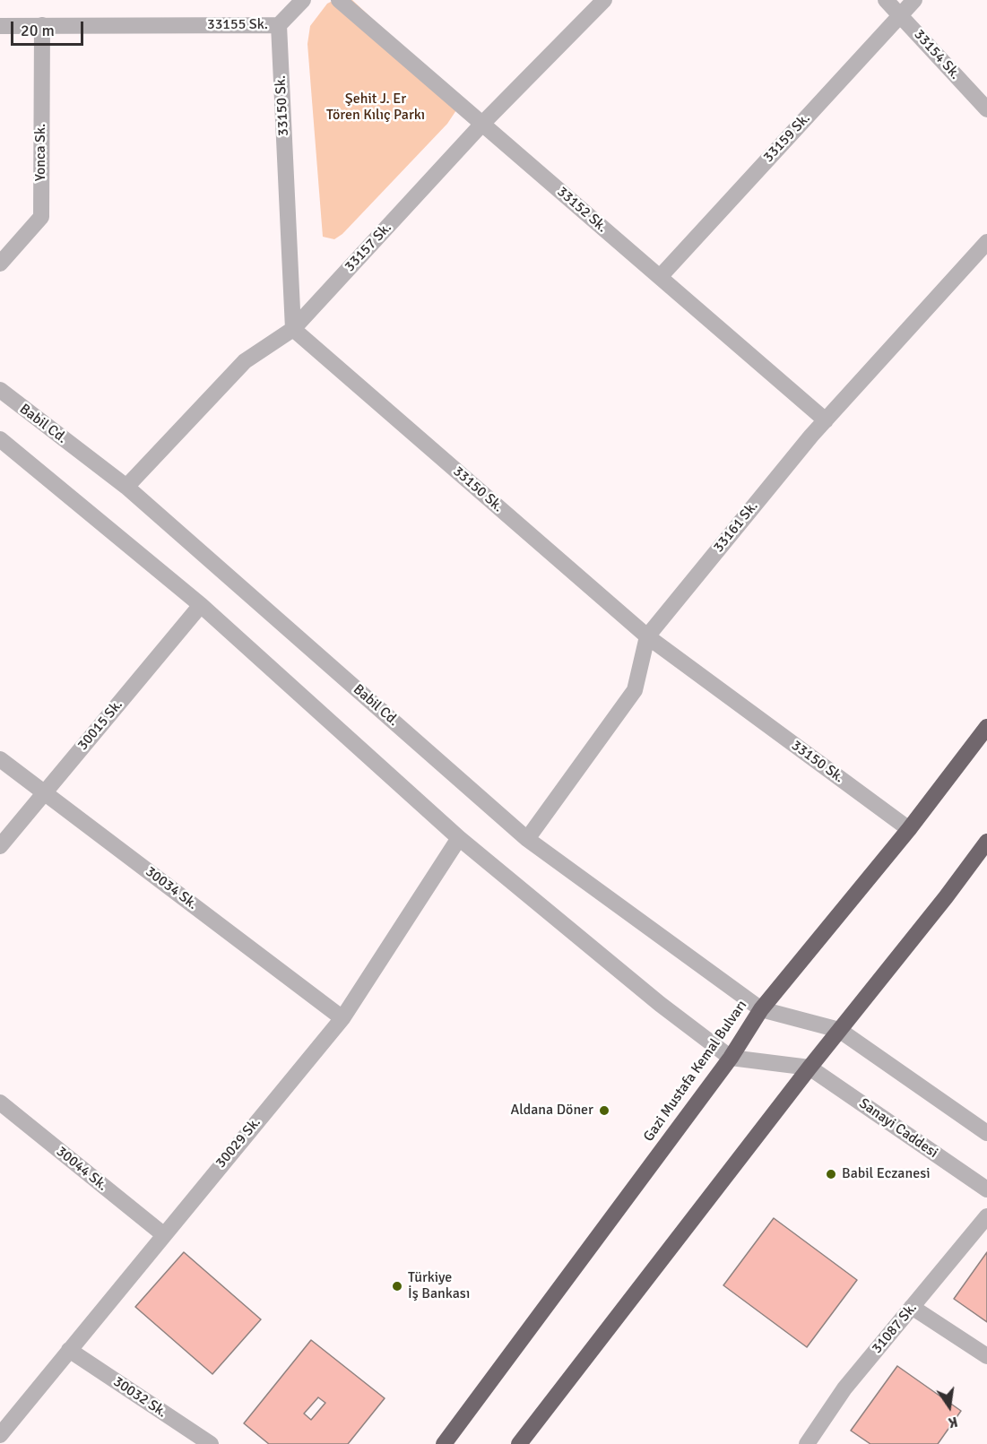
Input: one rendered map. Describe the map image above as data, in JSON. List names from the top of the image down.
{
  "streets": {
    "highway": ["Gazi Mustafa Kemal Bulvarı"],
    "street": [
      "33155 Sk.",
      "33154 Sk.",
      "33150 Sk.",
      "33159 Sk.",
      "Yonca Sk.",
      "33152 Sk.",
      "33157 Sk.",
      "Babil Cd.",
      "33161 Sk.",
      "30015 Sk.",
      "30034 Sk.",
      "Sanayi Caddesi",
      "30029 Sk.",
      "30044 Sk.",
      "31087 Sk.",
      "30032 Sk."
    ]
  },
  "crossings": [
    ["33155 Sk.", "33150 Sk."],
    ["33155 Sk.", "Yonca Sk."],
    ["33154 Sk.", "33159 Sk."],
    ["33150 Sk.", "33157 Sk."],
    ["33150 Sk.", "33161 Sk."],
    ["33150 Sk.", "Gazi Mustafa Kemal Bulvarı"],
    ["33159 Sk.", "33152 Sk."],
    ["33152 Sk.", "33157 Sk."],
    ["33152 Sk.", "33161 Sk."],
    ["33157 Sk.", "Babil Cd."],
    ["Babil Cd.", "33161 Sk."],
    ["Babil Cd.", "Gazi Mustafa Kemal Bulvarı"],
    ["30015 Sk.", "30034 Sk."],
    ["30034 Sk.", "30029 Sk."],
    ["30029 Sk.", "30044 Sk."],
    ["30029 Sk.", "30032 Sk."]
  ],
  "parks": ["Şehit J. Er Tören Kılıç Parkı"],
  "places": ["Aldana Döner", "Babil Eczanesi", "Türkiye İş Bankası"],
  "scale_bar": "20 m",
  "north": "bottom"
}
